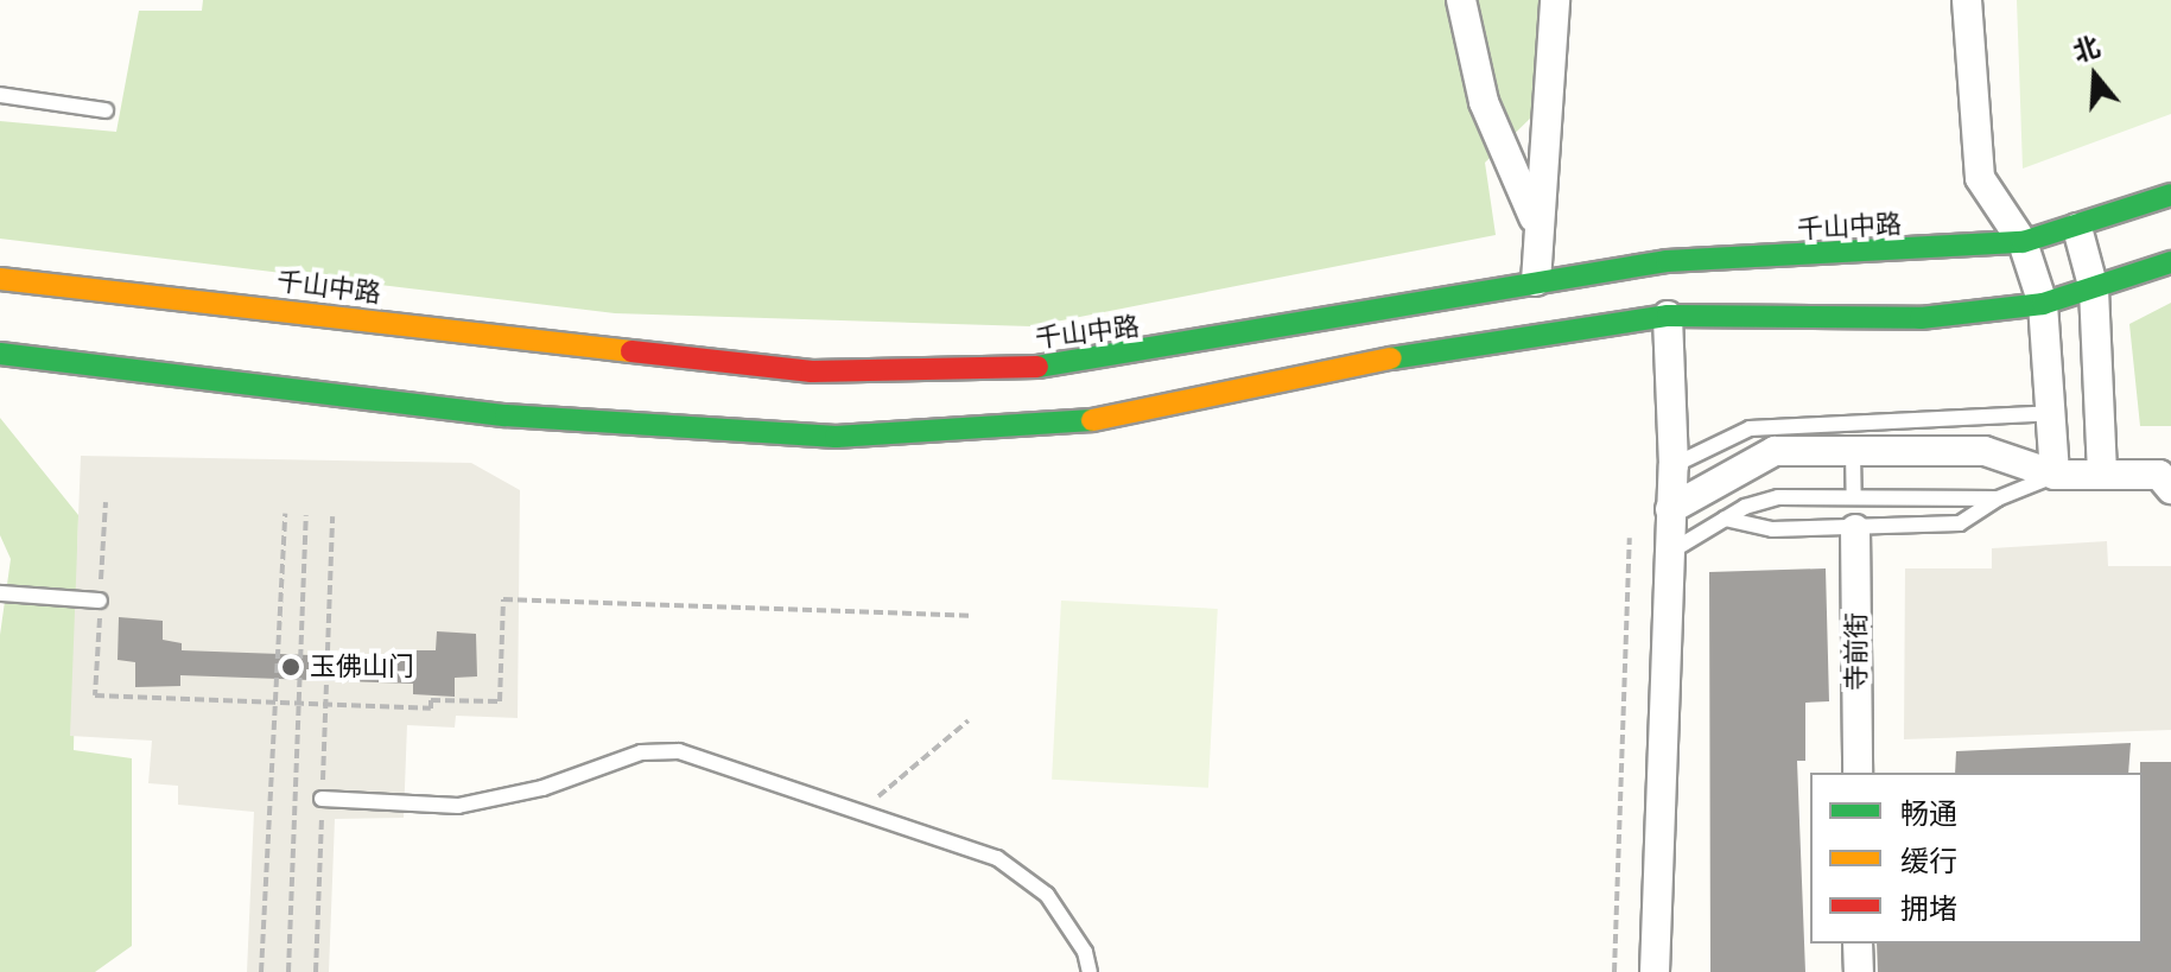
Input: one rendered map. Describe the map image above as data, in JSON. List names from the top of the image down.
{
  "streets": {
    "main road": ["千山中路"],
    "street": ["寺前街"]
  },
  "places": ["玉佛山门"],
  "legend": ["畅通", "缓行", "拥堵"],
  "north": "top"
}
